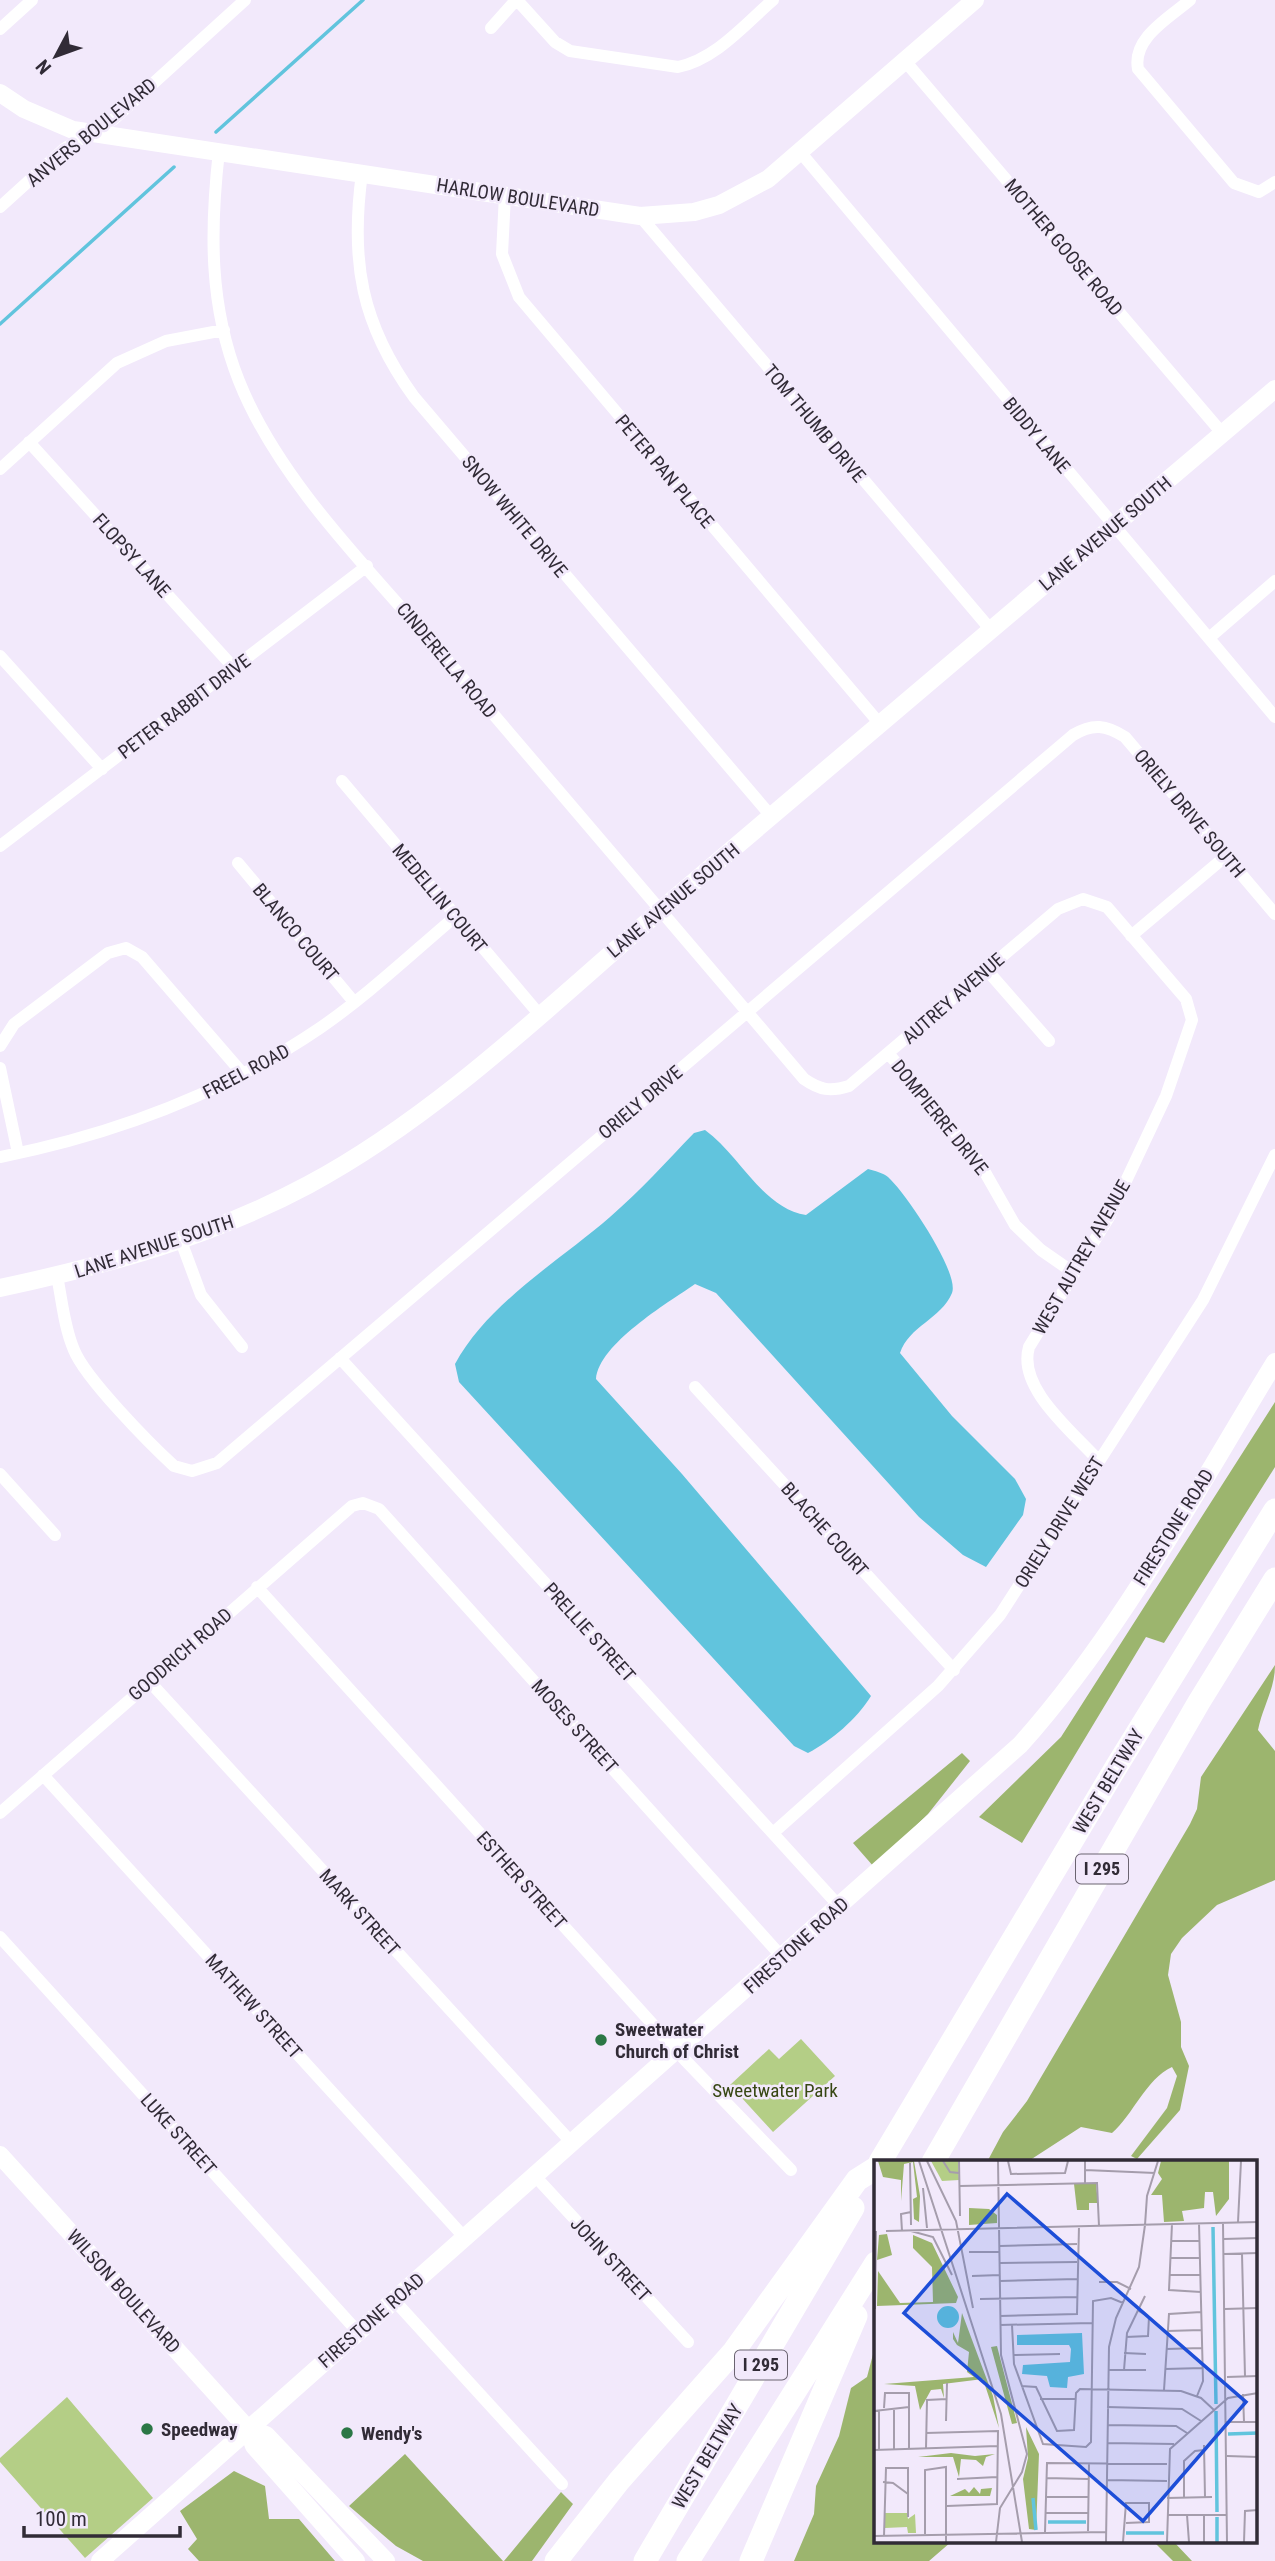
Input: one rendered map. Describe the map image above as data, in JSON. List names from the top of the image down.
{
  "streets": {
    "highway": ["WEST BELTWAY", "I 295"],
    "street": [
      "ANVERS BOULEVARD",
      "HARLOW BOULEVARD",
      "MOTHER GOOSE ROAD",
      "TOM THUMB DRIVE",
      "BIDDY LANE",
      "PETER PAN PLACE",
      "SNOW WHITE DRIVE",
      "LANE AVENUE SOUTH",
      "FLOPSY LANE",
      "CINDERELLA ROAD",
      "PETER RABBIT DRIVE",
      "ORIELY DRIVE SOUTH",
      "MEDELLIN COURT",
      "BLANCO COURT",
      "AUTREY AVENUE",
      "FREEL ROAD",
      "ORIELY DRIVE",
      "DOMPIERRE DRIVE",
      "WEST AUTREY AVENUE",
      "ORIELY DRIVE WEST",
      "FIRESTONE ROAD",
      "BLACHE COURT",
      "PRELLIE STREET",
      "GOODRICH ROAD",
      "MOSES STREET",
      "ESTHER STREET",
      "MARK STREET",
      "MATHEW STREET",
      "LUKE STREET",
      "JOHN STREET",
      "WILSON BOULEVARD"
    ]
  },
  "crossings": [
    ["ANVERS BOULEVARD", "HARLOW BOULEVARD"],
    ["HARLOW BOULEVARD", "MOTHER GOOSE ROAD"],
    ["HARLOW BOULEVARD", "TOM THUMB DRIVE"],
    ["HARLOW BOULEVARD", "BIDDY LANE"],
    ["HARLOW BOULEVARD", "PETER PAN PLACE"],
    ["HARLOW BOULEVARD", "SNOW WHITE DRIVE"],
    ["HARLOW BOULEVARD", "CINDERELLA ROAD"],
    ["MOTHER GOOSE ROAD", "LANE AVENUE SOUTH"],
    ["TOM THUMB DRIVE", "LANE AVENUE SOUTH"],
    ["BIDDY LANE", "LANE AVENUE SOUTH"],
    ["PETER PAN PLACE", "LANE AVENUE SOUTH"],
    ["SNOW WHITE DRIVE", "LANE AVENUE SOUTH"],
    ["LANE AVENUE SOUTH", "CINDERELLA ROAD"],
    ["LANE AVENUE SOUTH", "MEDELLIN COURT"],
    ["LANE AVENUE SOUTH", "ORIELY DRIVE"],
    ["FLOPSY LANE", "PETER RABBIT DRIVE"],
    ["CINDERELLA ROAD", "PETER RABBIT DRIVE"],
    ["CINDERELLA ROAD", "AUTREY AVENUE"],
    ["CINDERELLA ROAD", "ORIELY DRIVE"],
    ["ORIELY DRIVE SOUTH", "ORIELY DRIVE"],
    ["MEDELLIN COURT", "FREEL ROAD"],
    ["BLANCO COURT", "FREEL ROAD"],
    ["AUTREY AVENUE", "DOMPIERRE DRIVE"],
    ["AUTREY AVENUE", "WEST AUTREY AVENUE"],
    ["ORIELY DRIVE", "PRELLIE STREET"],
    ["DOMPIERRE DRIVE", "WEST AUTREY AVENUE"],
    ["WEST AUTREY AVENUE", "ORIELY DRIVE WEST"],
    ["ORIELY DRIVE WEST", "BLACHE COURT"],
    ["ORIELY DRIVE WEST", "PRELLIE STREET"],
    ["FIRESTONE ROAD", "PRELLIE STREET"],
    ["FIRESTONE ROAD", "MOSES STREET"],
    ["FIRESTONE ROAD", "ESTHER STREET"],
    ["FIRESTONE ROAD", "MARK STREET"],
    ["FIRESTONE ROAD", "MATHEW STREET"],
    ["FIRESTONE ROAD", "LUKE STREET"],
    ["FIRESTONE ROAD", "JOHN STREET"],
    ["FIRESTONE ROAD", "WILSON BOULEVARD"],
    ["GOODRICH ROAD", "MOSES STREET"],
    ["GOODRICH ROAD", "ESTHER STREET"],
    ["GOODRICH ROAD", "MARK STREET"],
    ["GOODRICH ROAD", "MATHEW STREET"]
  ],
  "parks": ["Sweetwater Park"],
  "places": ["Sweetwater Church of Christ", "Speedway", "Wendy's"],
  "scale_bar": "100 m",
  "north": "bottom left"
}
